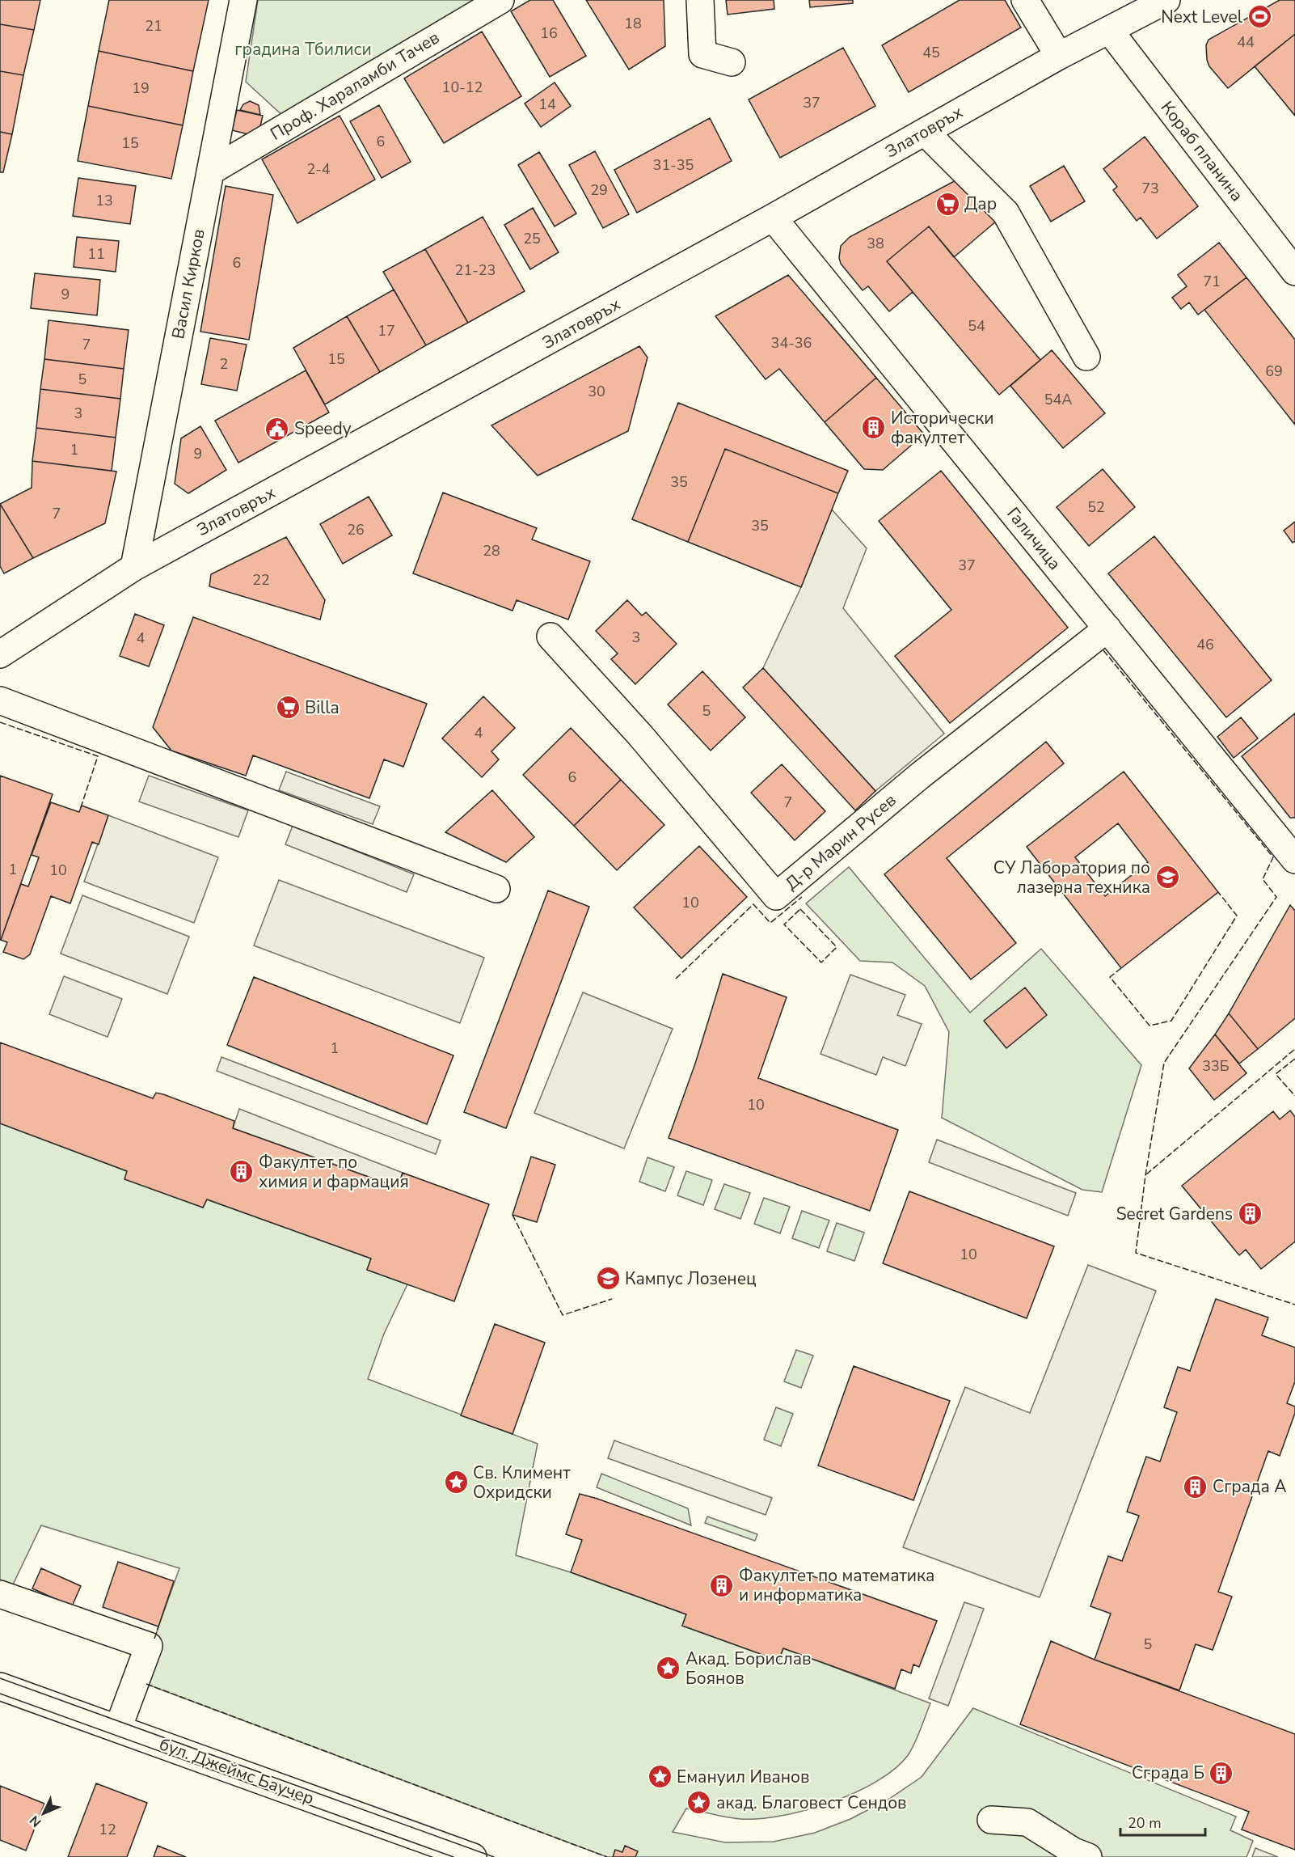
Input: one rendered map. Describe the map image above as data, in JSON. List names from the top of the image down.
{
  "streets": {
    "street": [
      "Проф. Хараламби Тачев",
      "Златовръх",
      "Кораб планина",
      "Васил Кирков",
      "Галичица",
      "Д-р Марин Русев",
      "бул. Джеймс Баучер"
    ]
  },
  "crossings": [
    ["Проф. Хараламби Тачев", "Васил Кирков"],
    ["Златовръх", "Кораб планина"],
    ["Златовръх", "Васил Кирков"],
    ["Златовръх", "Галичица"],
    ["Галичица", "Д-р Марин Русев"]
  ],
  "parks": ["градина Тбилиси"],
  "places": {
    "sports": ["Next Level"],
    "supermarket": ["Дар", "Billa"],
    "building": [
      "Исторически факултет",
      "Факултет по химия и фармация",
      "Secret Gardens",
      "Сграда А",
      "Факултет по математика и информатика",
      "Сграда Б"
    ],
    "public building": ["Speedy"],
    "school or university": ["СУ Лаборатория по лазерна техника", "Кампус Лозенец"],
    "place": [
      "Св. Климент Охридски",
      "Акад. Борислав Боянов",
      "Емануил Иванов",
      "акад. Благовест Сендов"
    ]
  },
  "house_numbers": [
    "18",
    "21",
    "16",
    "44",
    "45",
    "10-12",
    "19",
    "37",
    "14",
    "6",
    "15",
    "31-35",
    "2-4",
    "73",
    "29",
    "13",
    "25",
    "38",
    "11",
    "6",
    "21-23",
    "71",
    "9",
    "54",
    "17",
    "34-36",
    "7",
    "15",
    "2",
    "69",
    "5",
    "30",
    "54А",
    "3",
    "1",
    "9",
    "35",
    "52",
    "7",
    "35",
    "26",
    "28",
    "37",
    "22",
    "3",
    "4",
    "46",
    "5",
    "4",
    "6",
    "7",
    "1",
    "10",
    "10",
    "1",
    "33Б",
    "10",
    "10",
    "5",
    "12"
  ],
  "scale_bar": "20 m",
  "north": "bottom left"
}
